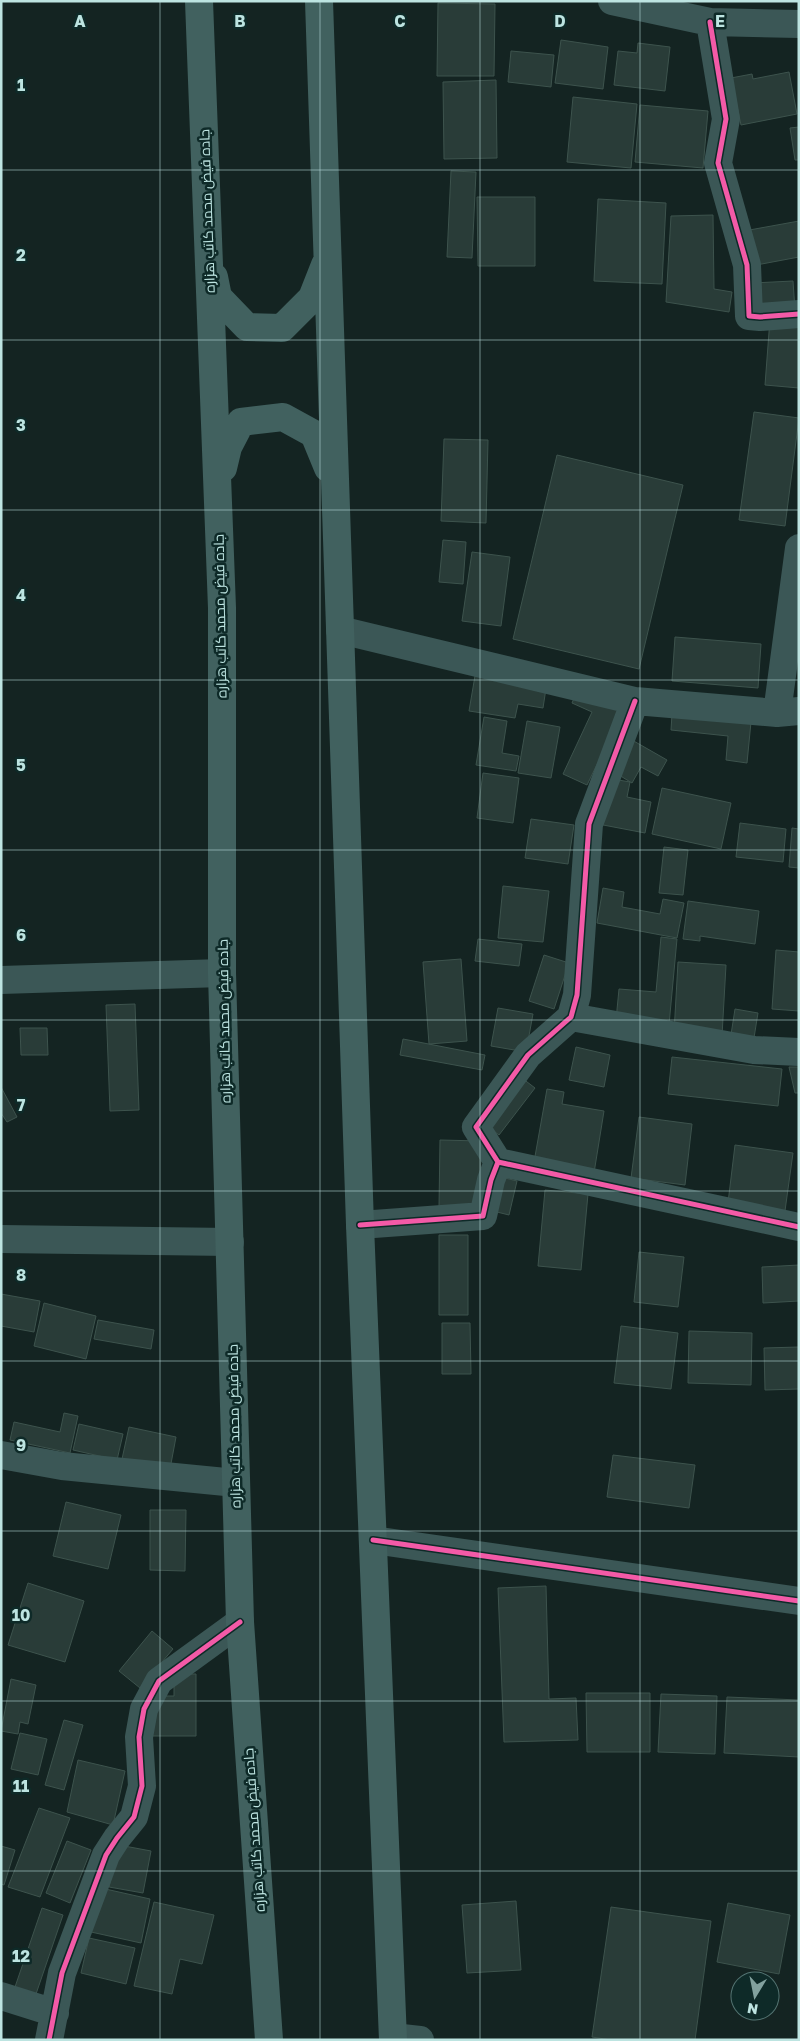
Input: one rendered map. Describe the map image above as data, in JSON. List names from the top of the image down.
{
  "streets": {
    "main road": ["جاده فیض محمد کاتب هزاره"]
  },
  "north": "bottom",
  "grid": {
    "columns": [
      "A",
      "B",
      "C",
      "D",
      "E"
    ],
    "rows": [
      "1",
      "2",
      "3",
      "4",
      "5",
      "6",
      "7",
      "8",
      "9",
      "10",
      "11",
      "12"
    ]
  }
}
